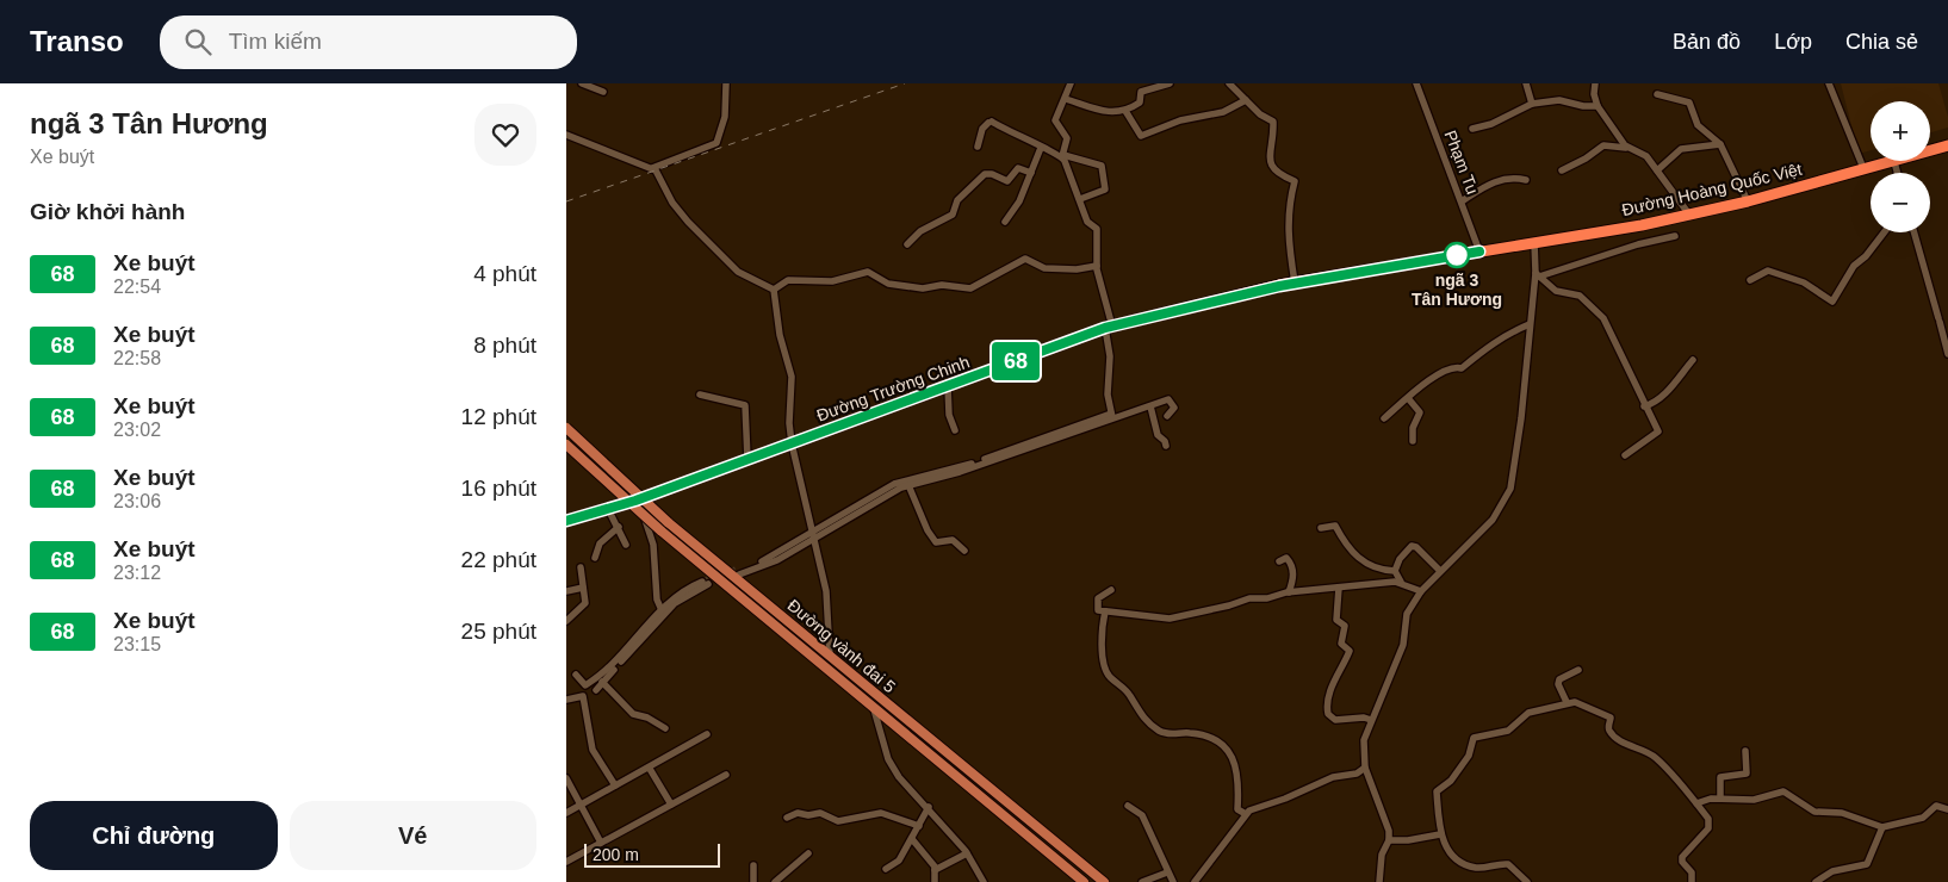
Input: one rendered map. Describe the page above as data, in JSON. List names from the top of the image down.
{
  "streets": {
    "highway": ["Đường Hoàng Quốc Việt", "Đường Trường Chinh"],
    "main road": ["Đường vành đai 5"],
    "street": ["Phạm Tu"]
  },
  "crossings": [
    ["Phạm Tu", "Đường Hoàng Quốc Việt"],
    ["Phạm Tu", "Đường Trường Chinh"],
    ["Đường Hoàng Quốc Việt", "Đường Trường Chinh"]
  ],
  "places": ["ngã 3 Tân Hương"],
  "lines": ["bus line 68"],
  "scale_bar": "200 m",
  "page": {
    "header": "Transo",
    "search": "Tìm kiếm",
    "nav": ["Bản đồ", "Lớp", "Chia sẻ"],
    "heading": [
      ["ngã 3 Tân Hương", "Xe buýt"],
      "Giờ khởi hành"
    ],
    "on_map": "68",
    "map_buttons": ["+", "−"],
    "list": [
      {
        "mark": "68",
        "name": "Xe buýt",
        "note": "22:54",
        "value": "4 phút"
      },
      {
        "mark": "68",
        "name": "Xe buýt",
        "note": "22:58",
        "value": "8 phút"
      },
      {
        "mark": "68",
        "name": "Xe buýt",
        "note": "23:02",
        "value": "12 phút"
      },
      {
        "mark": "68",
        "name": "Xe buýt",
        "note": "23:06",
        "value": "16 phút"
      },
      {
        "mark": "68",
        "name": "Xe buýt",
        "note": "23:12",
        "value": "22 phút"
      },
      {
        "mark": "68",
        "name": "Xe buýt",
        "note": "23:15",
        "value": "25 phút"
      }
    ],
    "buttons": ["Chỉ đường", "Vé"],
    "scale": "200 m"
  }
}
